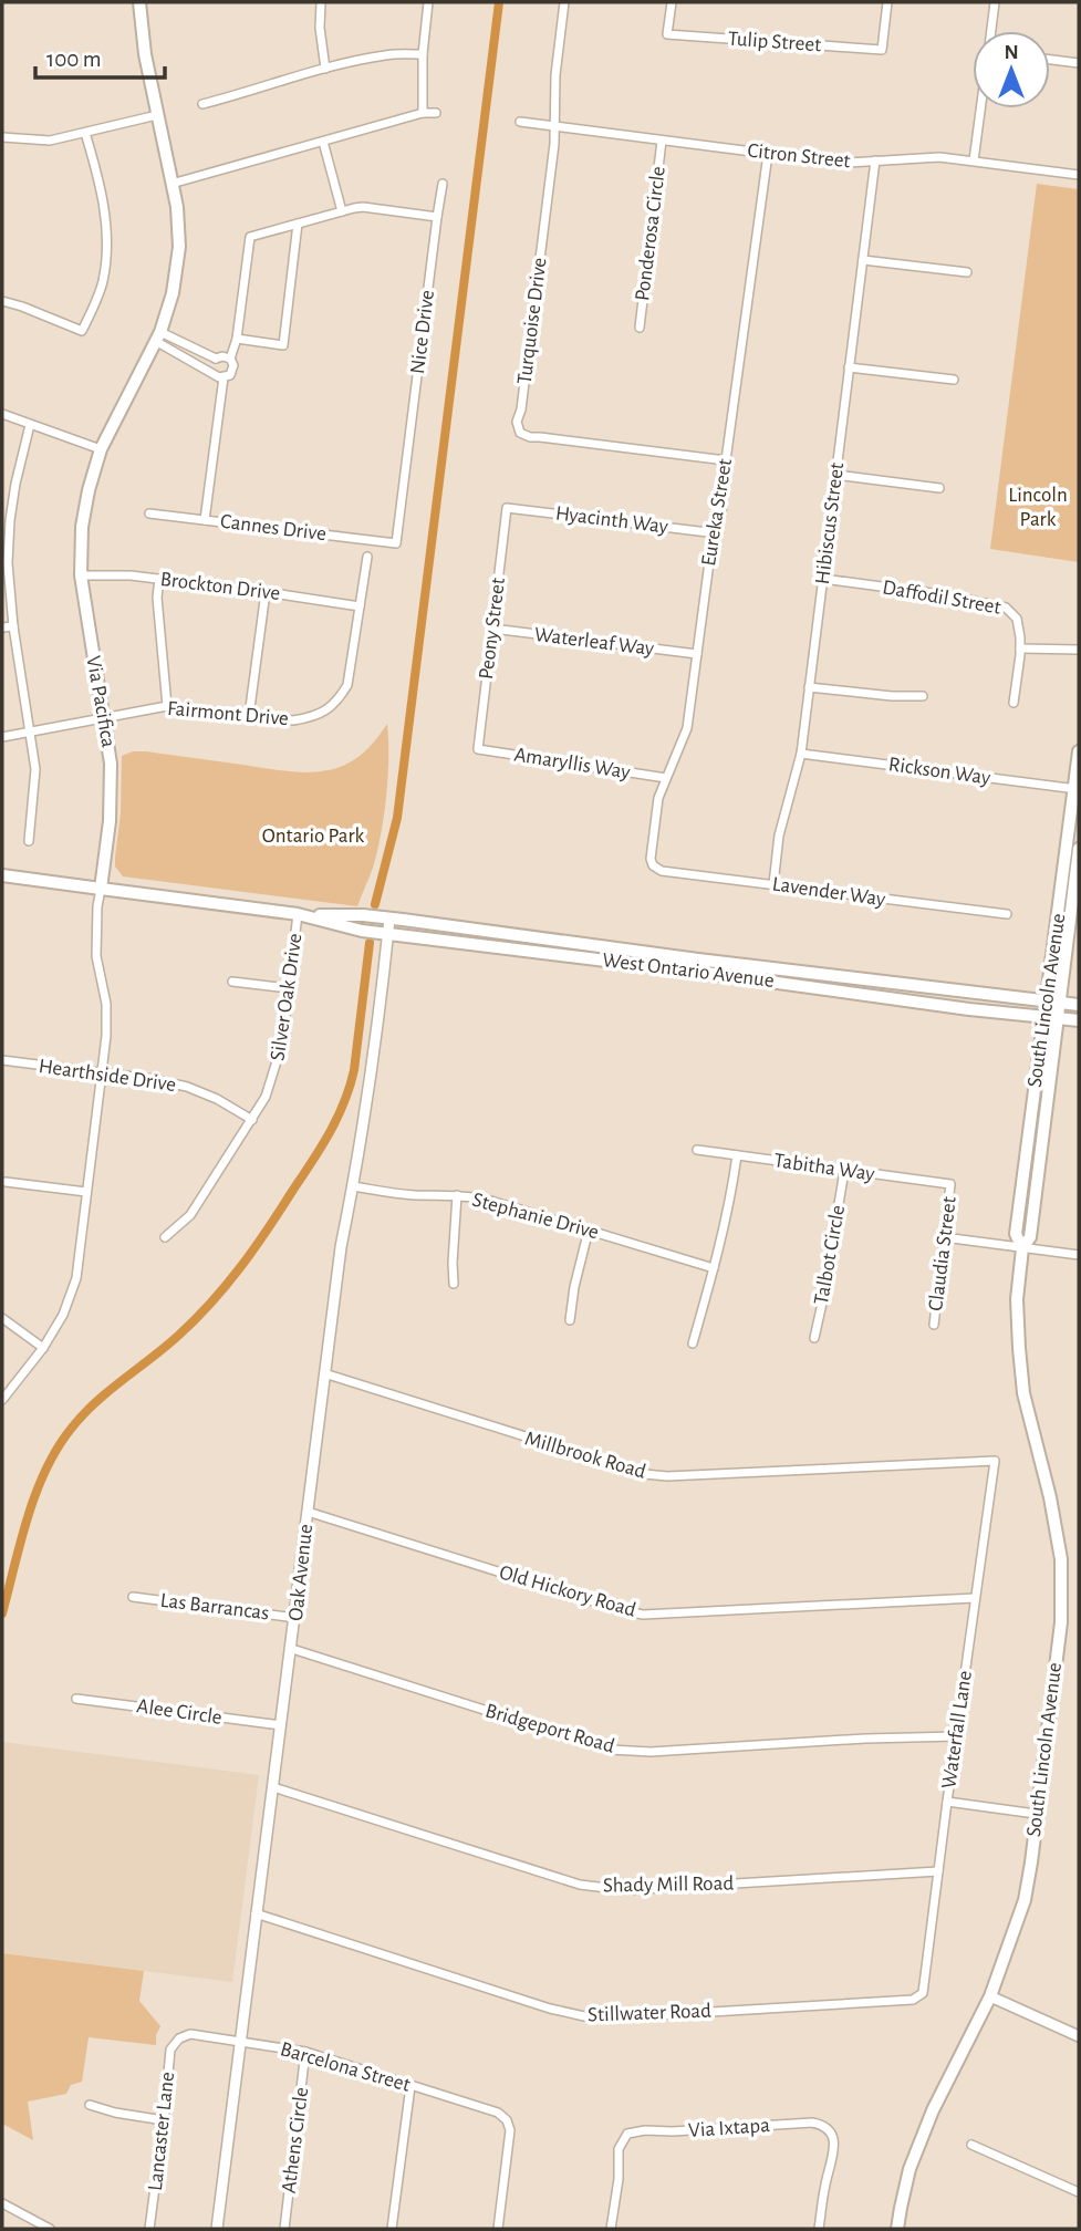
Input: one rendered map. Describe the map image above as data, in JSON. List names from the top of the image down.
{
  "streets": {
    "main road": ["Via Pacifica", "West Ontario Avenue", "South Lincoln Avenue"],
    "street": [
      "Tulip Street",
      "Citron Street",
      "Ponderosa Circle",
      "Turquoise Drive",
      "Nice Drive",
      "Eureka Street",
      "Hyacinth Way",
      "Hibiscus Street",
      "Cannes Drive",
      "Brockton Drive",
      "Daffodil Street",
      "Peony Street",
      "Waterleaf Way",
      "Fairmont Drive",
      "Amaryllis Way",
      "Rickson Way",
      "Lavender Way",
      "Silver Oak Drive",
      "Hearthside Drive",
      "Tabitha Way",
      "Stephanie Drive",
      "Claudia Street",
      "Talbot Circle",
      "Millbrook Road",
      "Oak Avenue",
      "Old Hickory Road",
      "Las Barrancas",
      "Alee Circle",
      "Bridgeport Road",
      "Waterfall Lane",
      "Shady Mill Road",
      "Stillwater Road",
      "Barcelona Street",
      "Via Ixtapa",
      "Lancaster Lane",
      "Athens Circle"
    ]
  },
  "crossings": [
    ["Citron Street", "Ponderosa Circle"],
    ["Citron Street", "Turquoise Drive"],
    ["Citron Street", "Eureka Street"],
    ["Citron Street", "Hibiscus Street"],
    ["Turquoise Drive", "Eureka Street"],
    ["Nice Drive", "Cannes Drive"],
    ["Eureka Street", "Hyacinth Way"],
    ["Eureka Street", "Waterleaf Way"],
    ["Eureka Street", "Amaryllis Way"],
    ["Eureka Street", "Lavender Way"],
    ["Hyacinth Way", "Peony Street"],
    ["Hibiscus Street", "Daffodil Street"],
    ["Hibiscus Street", "Rickson Way"],
    ["Hibiscus Street", "Lavender Way"],
    ["Brockton Drive", "Via Pacifica"],
    ["Brockton Drive", "Fairmont Drive"],
    ["Peony Street", "Waterleaf Way"],
    ["Peony Street", "Amaryllis Way"],
    ["Via Pacifica", "Fairmont Drive"],
    ["Via Pacifica", "West Ontario Avenue"],
    ["Via Pacifica", "Hearthside Drive"],
    ["Rickson Way", "South Lincoln Avenue"],
    ["West Ontario Avenue", "Silver Oak Drive"],
    ["West Ontario Avenue", "South Lincoln Avenue"],
    ["West Ontario Avenue", "Oak Avenue"],
    ["Silver Oak Drive", "Hearthside Drive"],
    ["Tabitha Way", "Claudia Street"],
    ["Tabitha Way", "Talbot Circle"],
    ["Stephanie Drive", "Oak Avenue"],
    ["Millbrook Road", "Oak Avenue"],
    ["Millbrook Road", "Waterfall Lane"],
    ["Oak Avenue", "Old Hickory Road"],
    ["Oak Avenue", "Las Barrancas"],
    ["Oak Avenue", "Alee Circle"],
    ["Oak Avenue", "Bridgeport Road"],
    ["Oak Avenue", "Shady Mill Road"],
    ["Oak Avenue", "Stillwater Road"],
    ["Oak Avenue", "Barcelona Street"],
    ["Old Hickory Road", "Waterfall Lane"],
    ["Bridgeport Road", "Waterfall Lane"],
    ["Waterfall Lane", "Shady Mill Road"],
    ["Waterfall Lane", "Stillwater Road"],
    ["Barcelona Street", "Lancaster Lane"],
    ["Barcelona Street", "Athens Circle"]
  ],
  "parks": ["Lincoln Park", "Ontario Park"],
  "scale_bar": "100 m",
  "north": "top"
}
